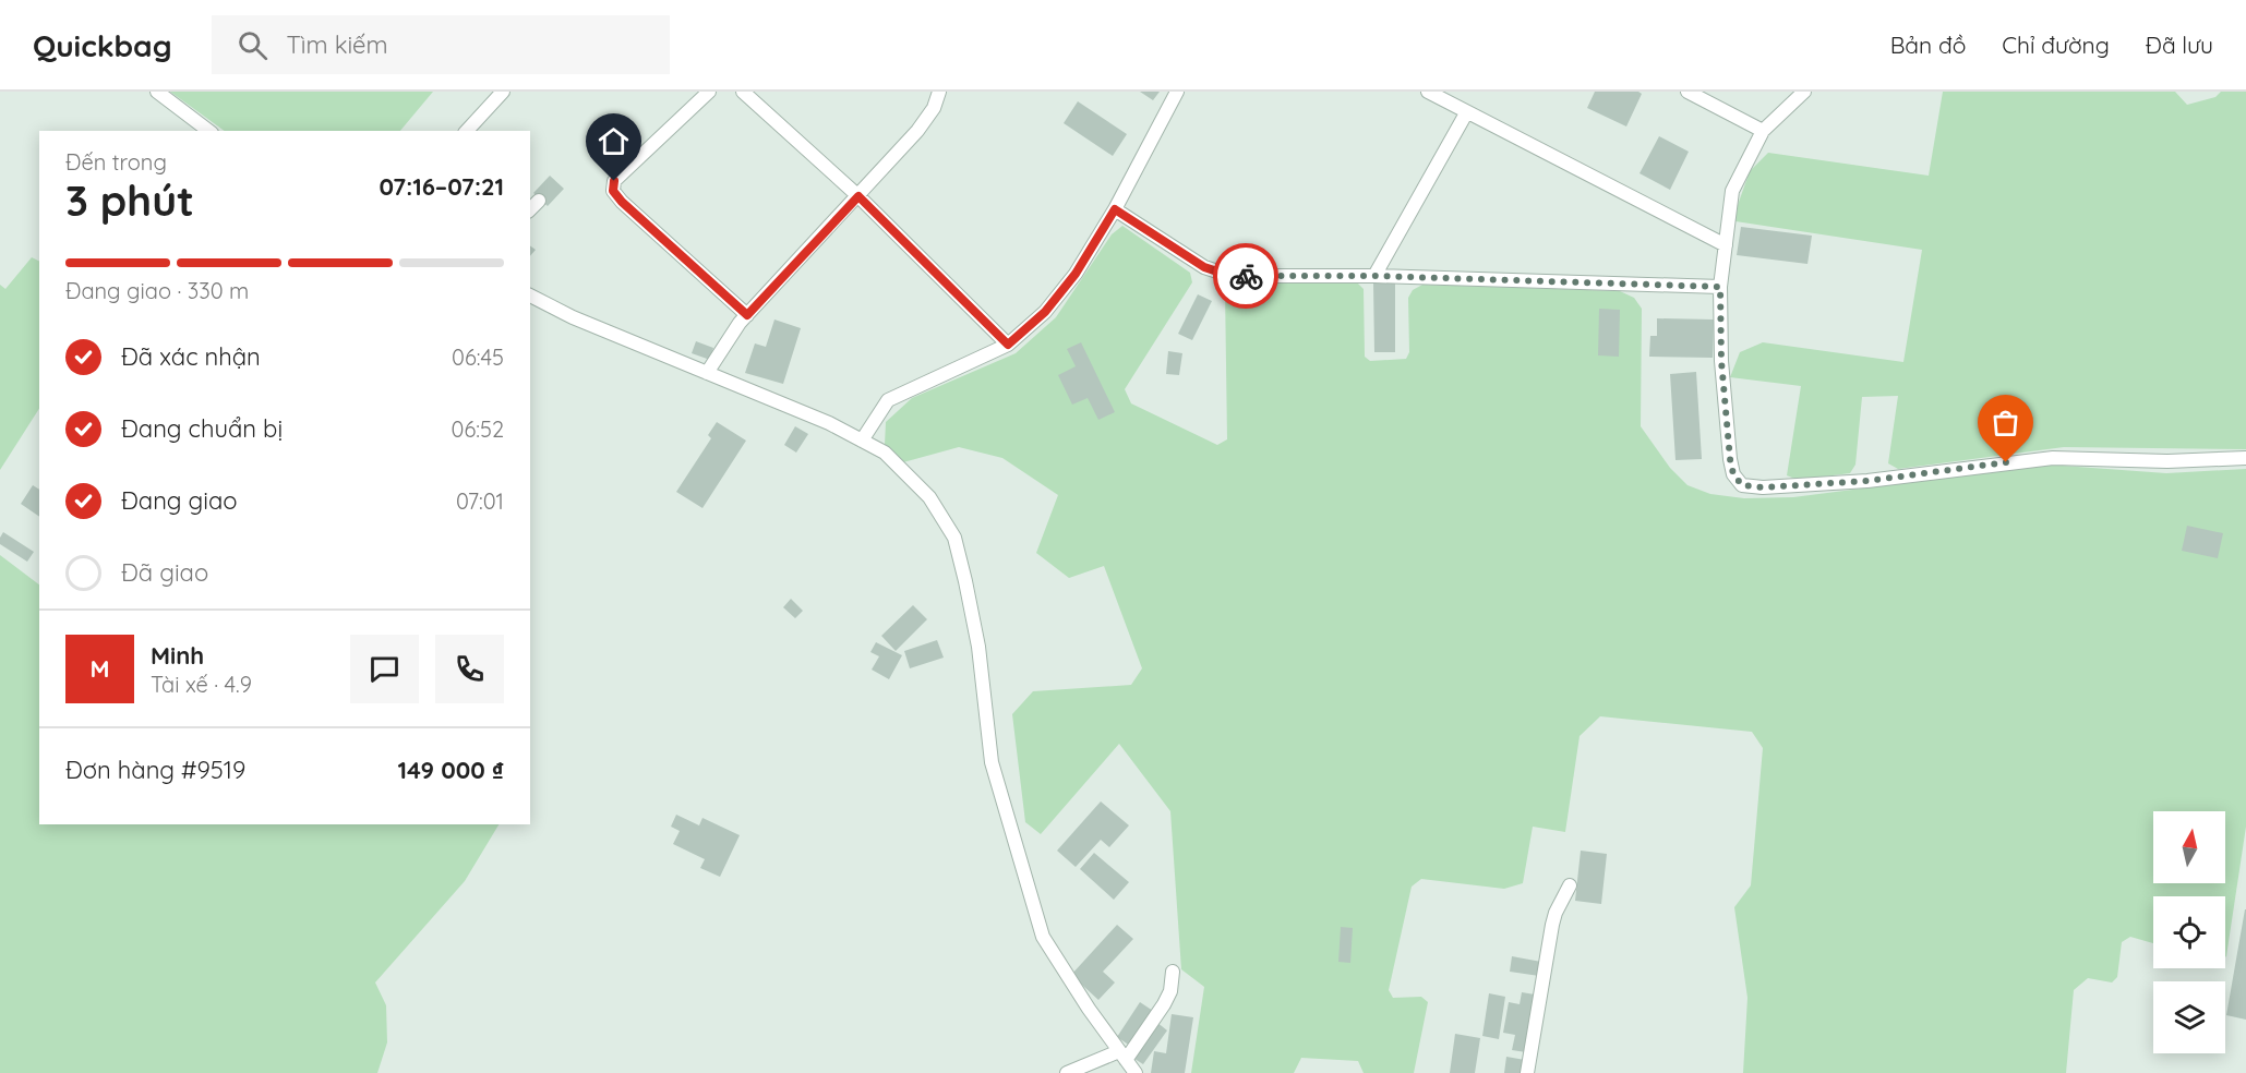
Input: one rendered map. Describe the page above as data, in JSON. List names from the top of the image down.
{
  "north": "top",
  "page": {
    "header": "Quickbag",
    "search": "Tìm kiếm",
    "nav": ["Bản đồ", "Chỉ đường", "Đã lưu"],
    "heading": ["3 phút", "Đến trong", "07:16–07:21"],
    "panel": [
      "Minh",
      "Tài xế · 4.9",
      "Đơn hàng #9519",
      "149 000 ₫"
    ],
    "bar": "Đang giao · 330 m",
    "list": [
      ["Đã xác nhận", "06:45"],
      ["Đang chuẩn bị", "06:52"],
      ["Đang giao", "07:01"],
      "Đã giao"
    ],
    "round": "M"
  }
}
